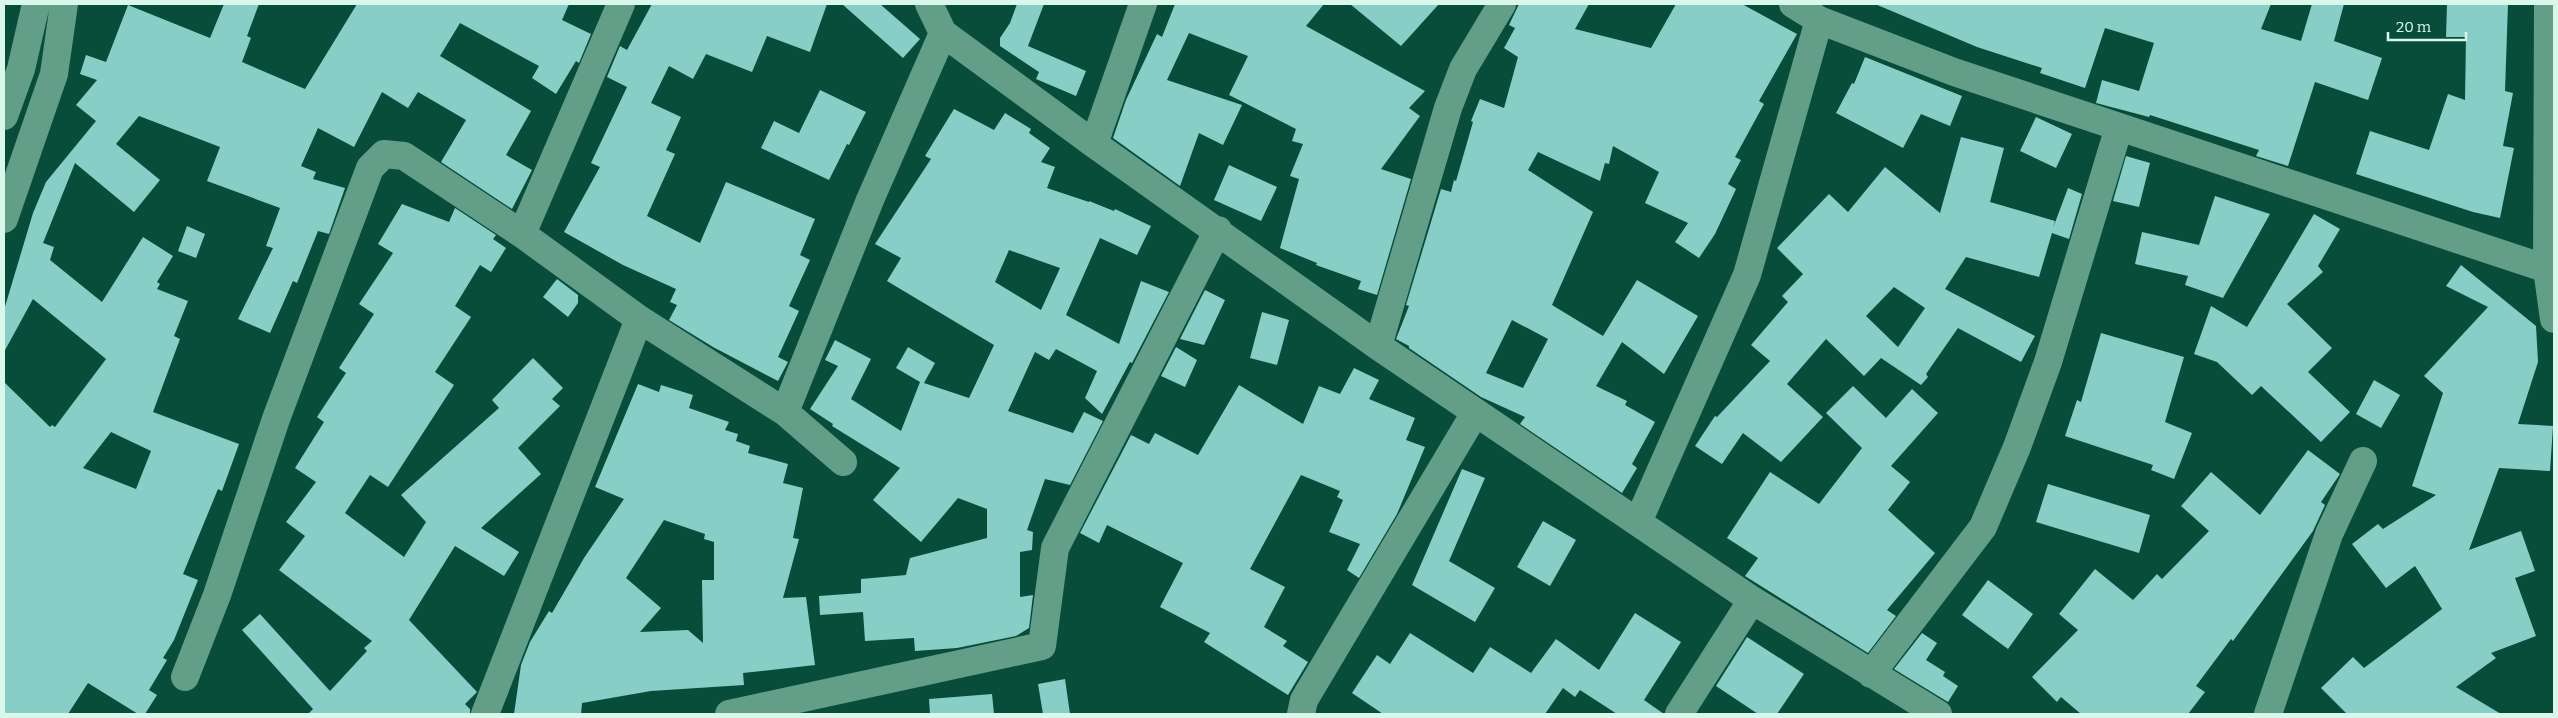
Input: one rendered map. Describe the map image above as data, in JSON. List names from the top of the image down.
{
  "scale_bar": "20 m"
}
